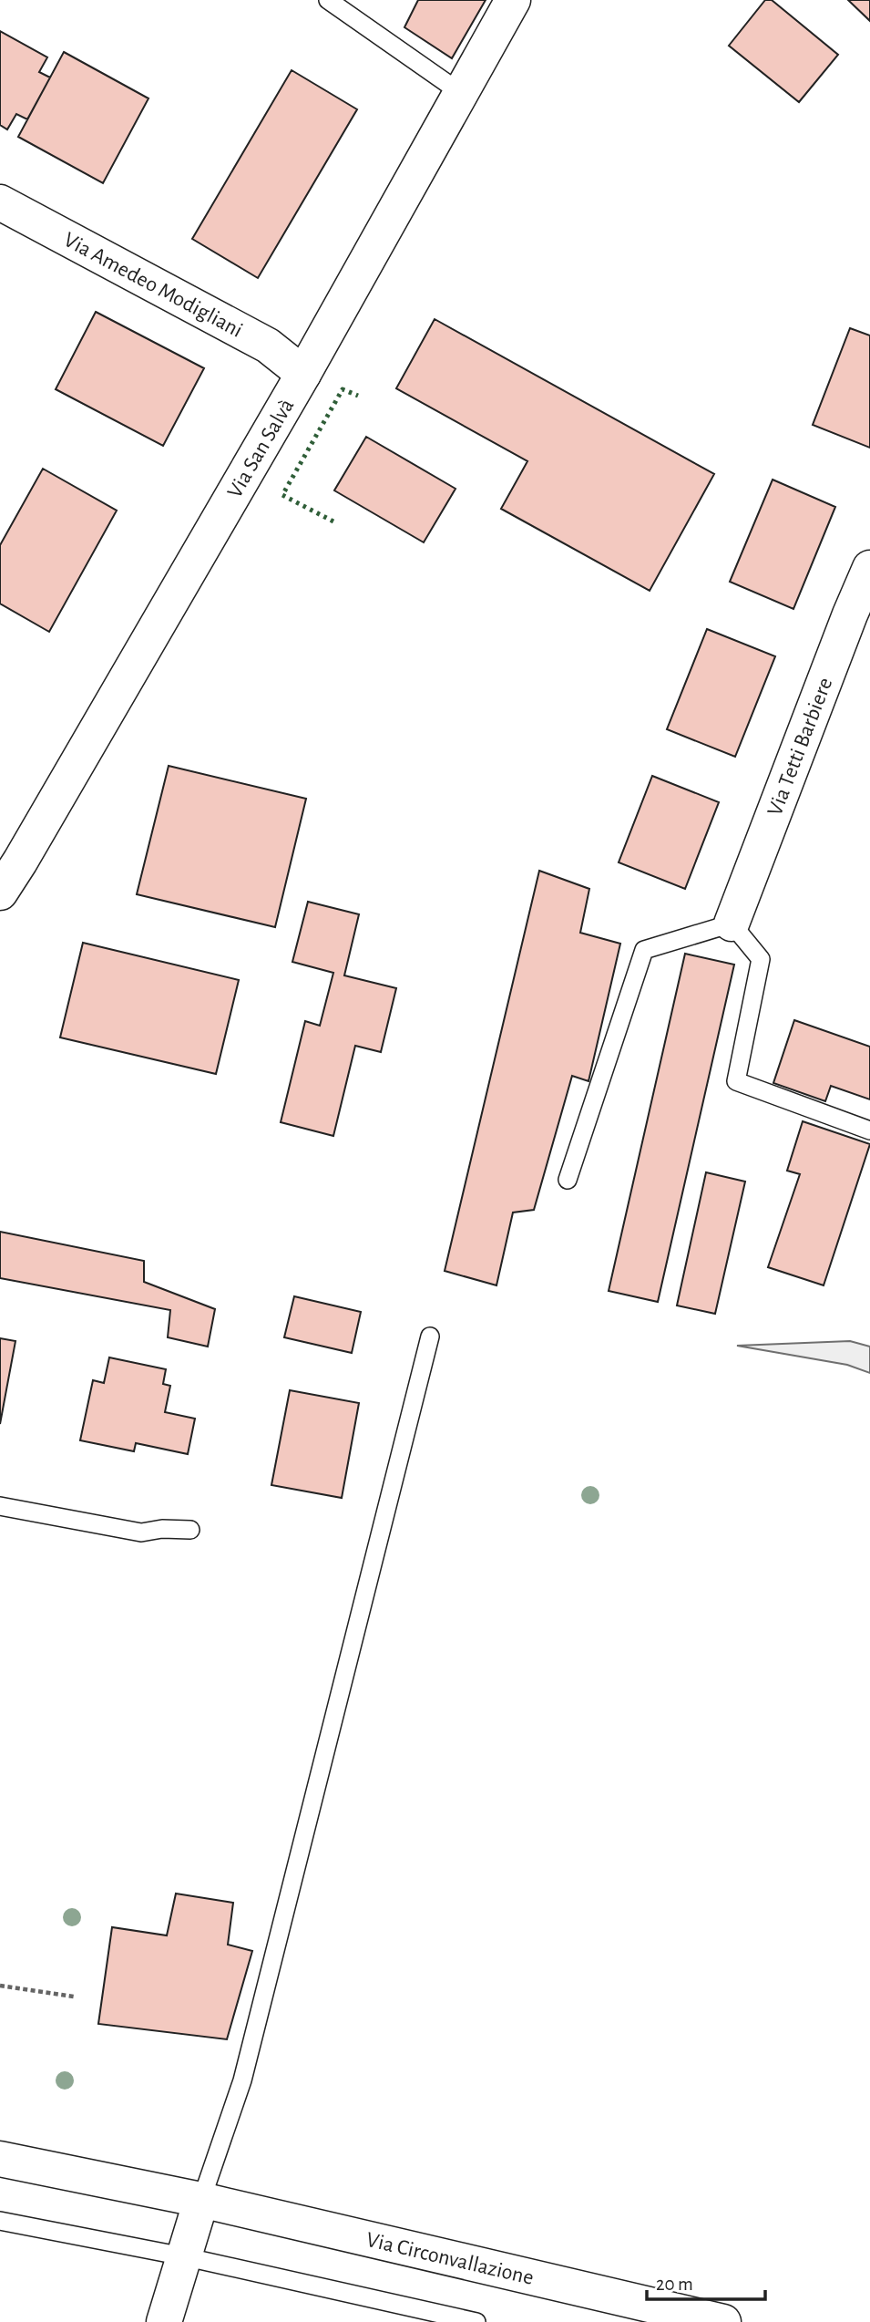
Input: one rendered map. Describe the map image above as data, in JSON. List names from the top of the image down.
{
  "streets": {
    "street": [
      "Via Amedeo Modigliani",
      "Via San Salvà",
      "Via Tetti Barbiere",
      "Via Circonvallazione"
    ]
  },
  "crossings": [
    ["Via Amedeo Modigliani", "Via San Salvà"]
  ],
  "scale_bar": "20 m"
}
